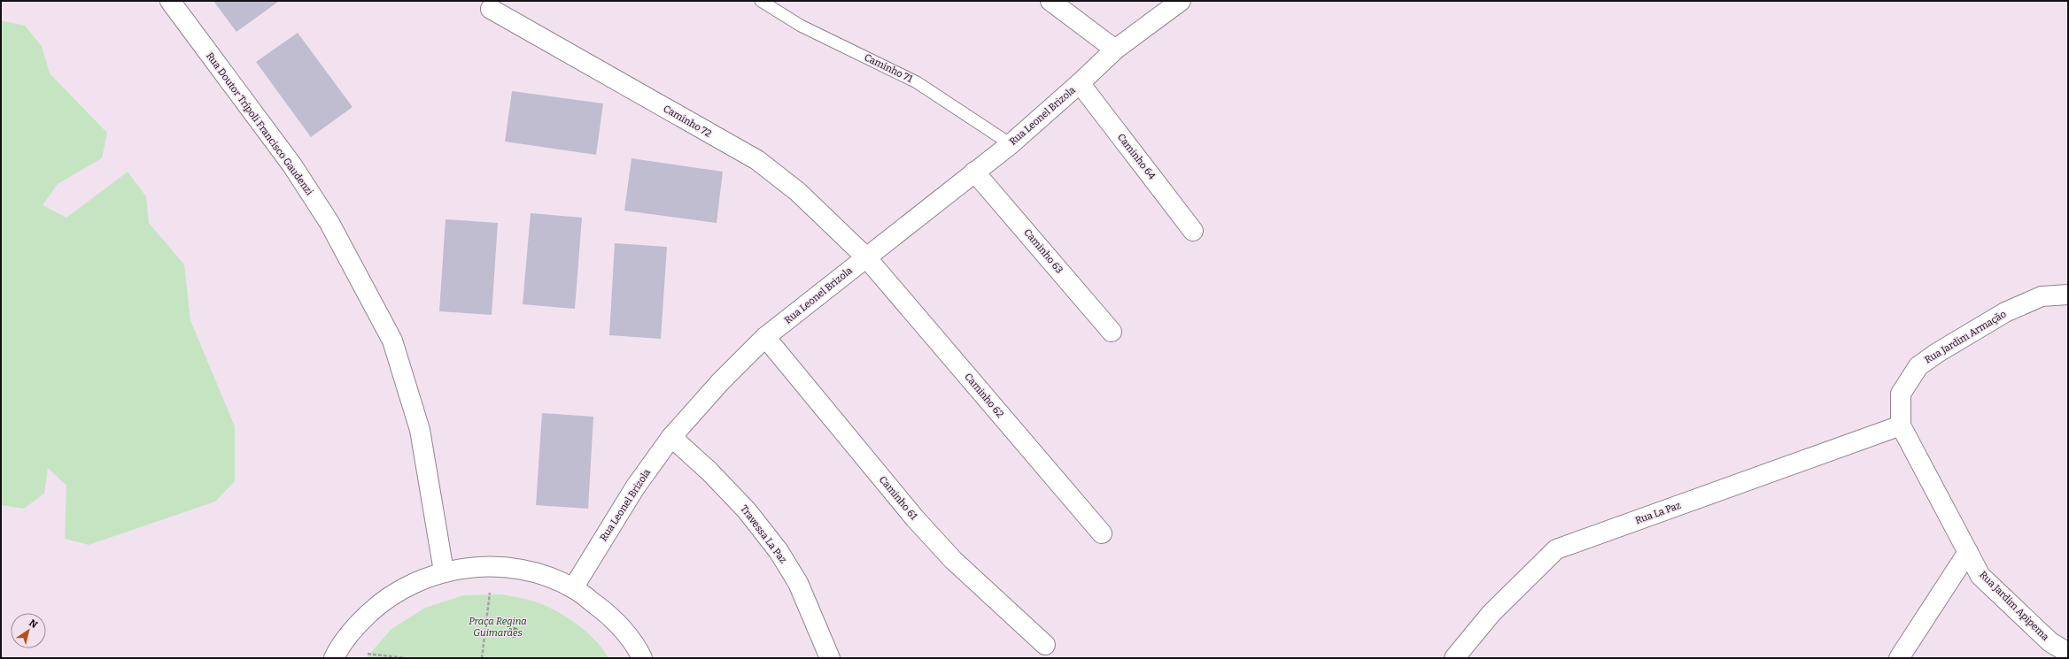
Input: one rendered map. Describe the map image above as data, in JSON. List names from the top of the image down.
{
  "streets": {
    "street": [
      "Rua Leonel Brizola",
      "Caminho 72",
      "Rua Doutor Trípoli Francisco Gaudenzi",
      "Caminho 64",
      "Caminho 63",
      "Rua Jardim Armação",
      "Caminho 62",
      "Caminho 61",
      "Rua La Paz",
      "Travessa La Paz",
      "Rua Jardim Apipema"
    ],
    "lane": ["Caminho 71"]
  },
  "crossings": [
    ["Caminho 71", "Rua Leonel Brizola"],
    ["Rua Leonel Brizola", "Caminho 72"],
    ["Rua Leonel Brizola", "Caminho 64"],
    ["Rua Leonel Brizola", "Caminho 63"],
    ["Rua Leonel Brizola", "Caminho 62"],
    ["Rua Leonel Brizola", "Caminho 61"],
    ["Rua Leonel Brizola", "Travessa La Paz"],
    ["Caminho 72", "Caminho 62"],
    ["Rua Jardim Armação", "Rua La Paz"],
    ["Rua Jardim Armação", "Rua Jardim Apipema"]
  ],
  "parks": ["Praça Regina Guimarães"],
  "north": "top right"
}
